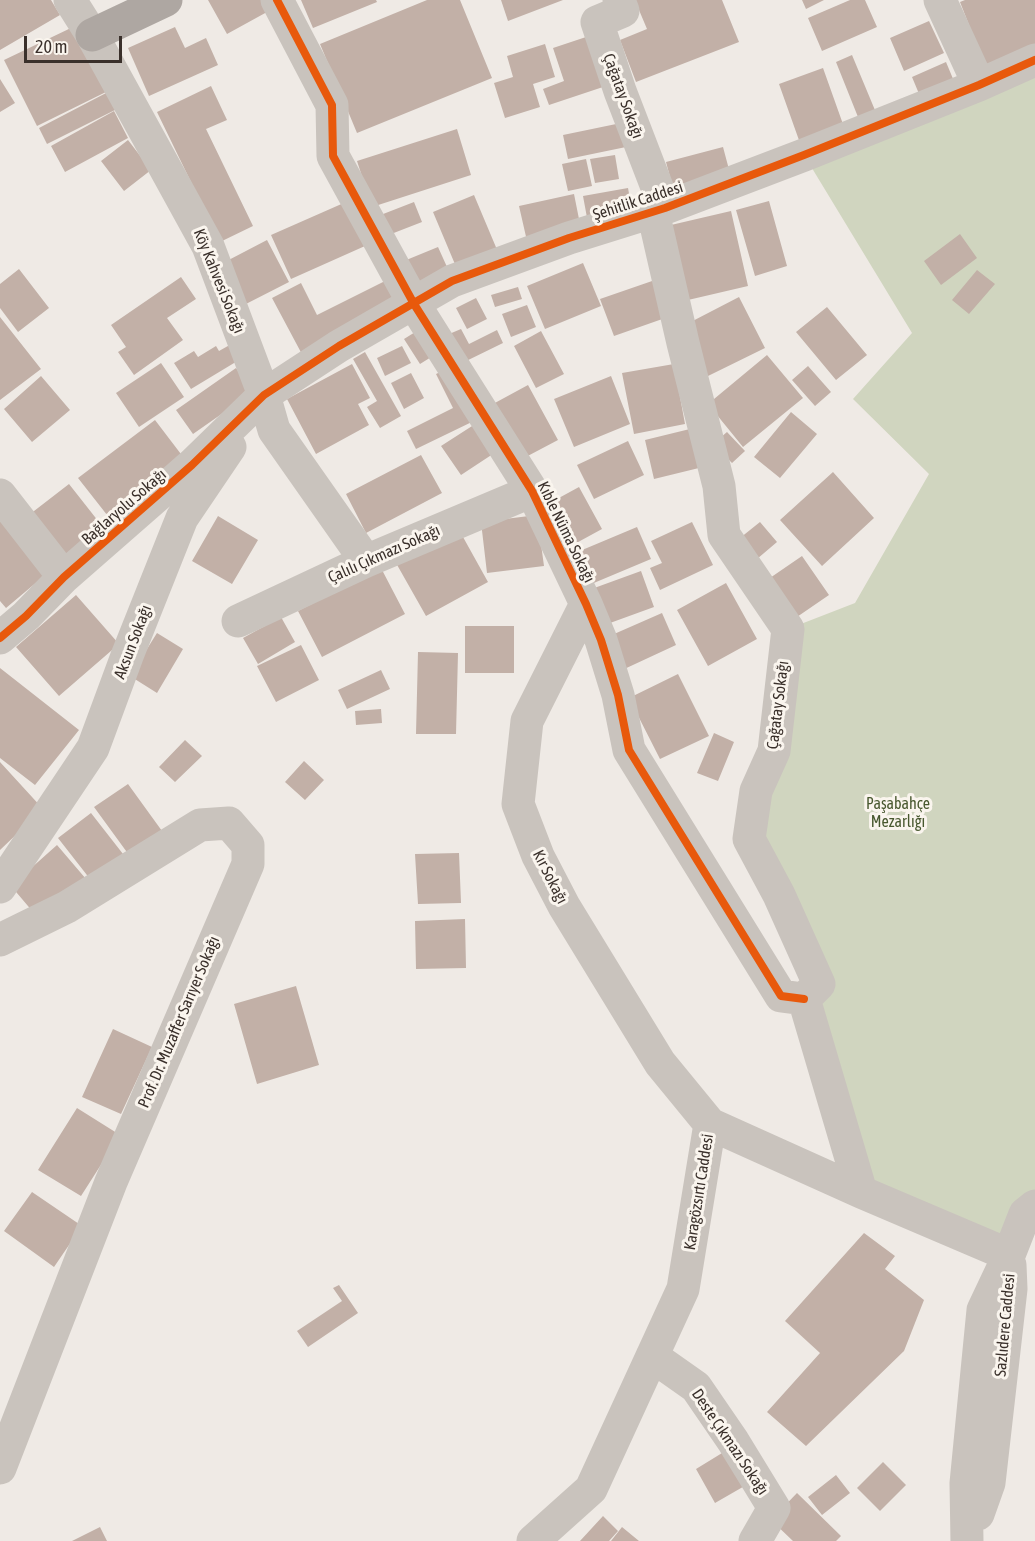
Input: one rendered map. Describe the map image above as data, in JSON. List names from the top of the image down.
{
  "streets": {
    "street": [
      "Çağatay Sokağı",
      "Şehitlik Caddesi",
      "Köy Kahvesi Sokağı",
      "Bağlaryolu Sokağı",
      "Kıble Nüma Sokağı",
      "Çalılı Çıkmazı Sokağı",
      "Aksun Sokağı",
      "Kır Sokağı",
      "Prof. Dr. Muzaffer Sarıyer Sokağı",
      "Karagözsırtı Caddesi",
      "Sazlıdere Caddesi",
      "Deste Çıkmazı Sokağı"
    ]
  },
  "crossings": [
    ["Çağatay Sokağı", "Şehitlik Caddesi"],
    ["Çağatay Sokağı", "Kıble Nüma Sokağı"],
    ["Şehitlik Caddesi", "Köy Kahvesi Sokağı"],
    ["Şehitlik Caddesi", "Bağlaryolu Sokağı"],
    ["Şehitlik Caddesi", "Kıble Nüma Sokağı"],
    ["Şehitlik Caddesi", "Aksun Sokağı"],
    ["Köy Kahvesi Sokağı", "Bağlaryolu Sokağı"],
    ["Köy Kahvesi Sokağı", "Çalılı Çıkmazı Sokağı"],
    ["Köy Kahvesi Sokağı", "Aksun Sokağı"],
    ["Bağlaryolu Sokağı", "Aksun Sokağı"],
    ["Kıble Nüma Sokağı", "Çalılı Çıkmazı Sokağı"],
    ["Kıble Nüma Sokağı", "Kır Sokağı"],
    ["Kır Sokağı", "Karagözsırtı Caddesi"],
    ["Karagözsırtı Caddesi", "Sazlıdere Caddesi"],
    ["Karagözsırtı Caddesi", "Deste Çıkmazı Sokağı"]
  ],
  "parks": ["Paşabahçe Mezarlığı"],
  "scale_bar": "20 m"
}
